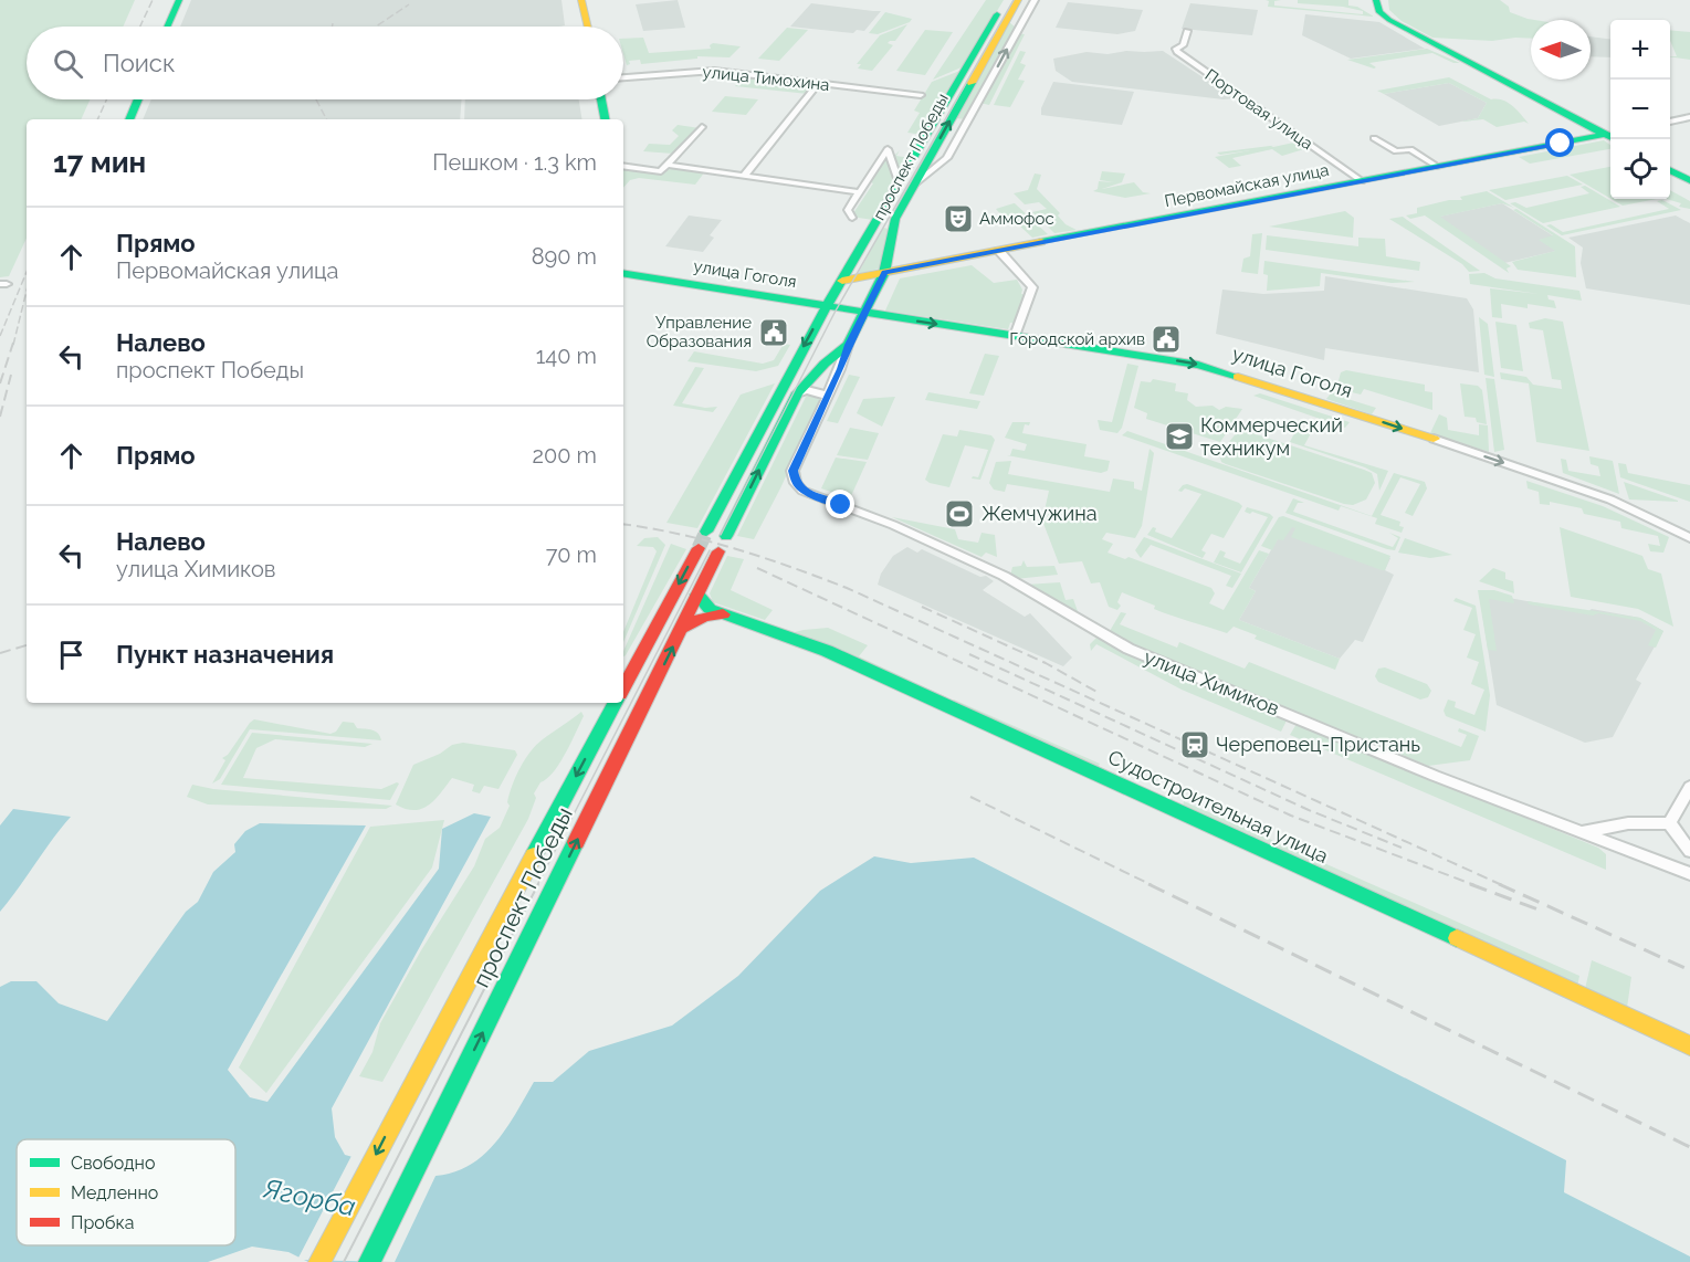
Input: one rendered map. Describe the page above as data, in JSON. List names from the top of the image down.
{
  "streets": {
    "main road": [
      "проспект Победы",
      "Первомайская улица",
      "улица Гоголя",
      "Судостроительная улица"
    ],
    "street": ["улица Тимохина", "Портовая улица", "улица Химиков"]
  },
  "crossings": [
    ["Портовая улица", "Первомайская улица"],
    ["проспект Победы", "Первомайская улица"],
    ["проспект Победы", "улица Гоголя"],
    ["проспект Победы", "Судостроительная улица"]
  ],
  "one_way": ["улица Гоголя"],
  "water": ["Ягорба"],
  "places": {
    "theatre": ["Аммофос"],
    "public building": ["Управление Образования", "Городской архив"],
    "school or university": ["Коммерческий техникум"],
    "sports": ["Жемчужина"],
    "station": ["Череповец-Пристань"]
  },
  "legend": ["Свободно", "Медленно", "Пробка"],
  "north": "left",
  "page": {
    "map_buttons": ["+", "−"],
    "search": "Поиск",
    "heading": ["17 мин", "Пешком · 1.3 km"],
    "list": [
      ["Прямо", "Первомайская улица", "890 m"],
      ["Налево", "проспект Победы", "140 m"],
      ["Прямо", "200 m"],
      ["Налево", "улица Химиков", "70 m"],
      "Пункт назначения"
    ]
  }
}
